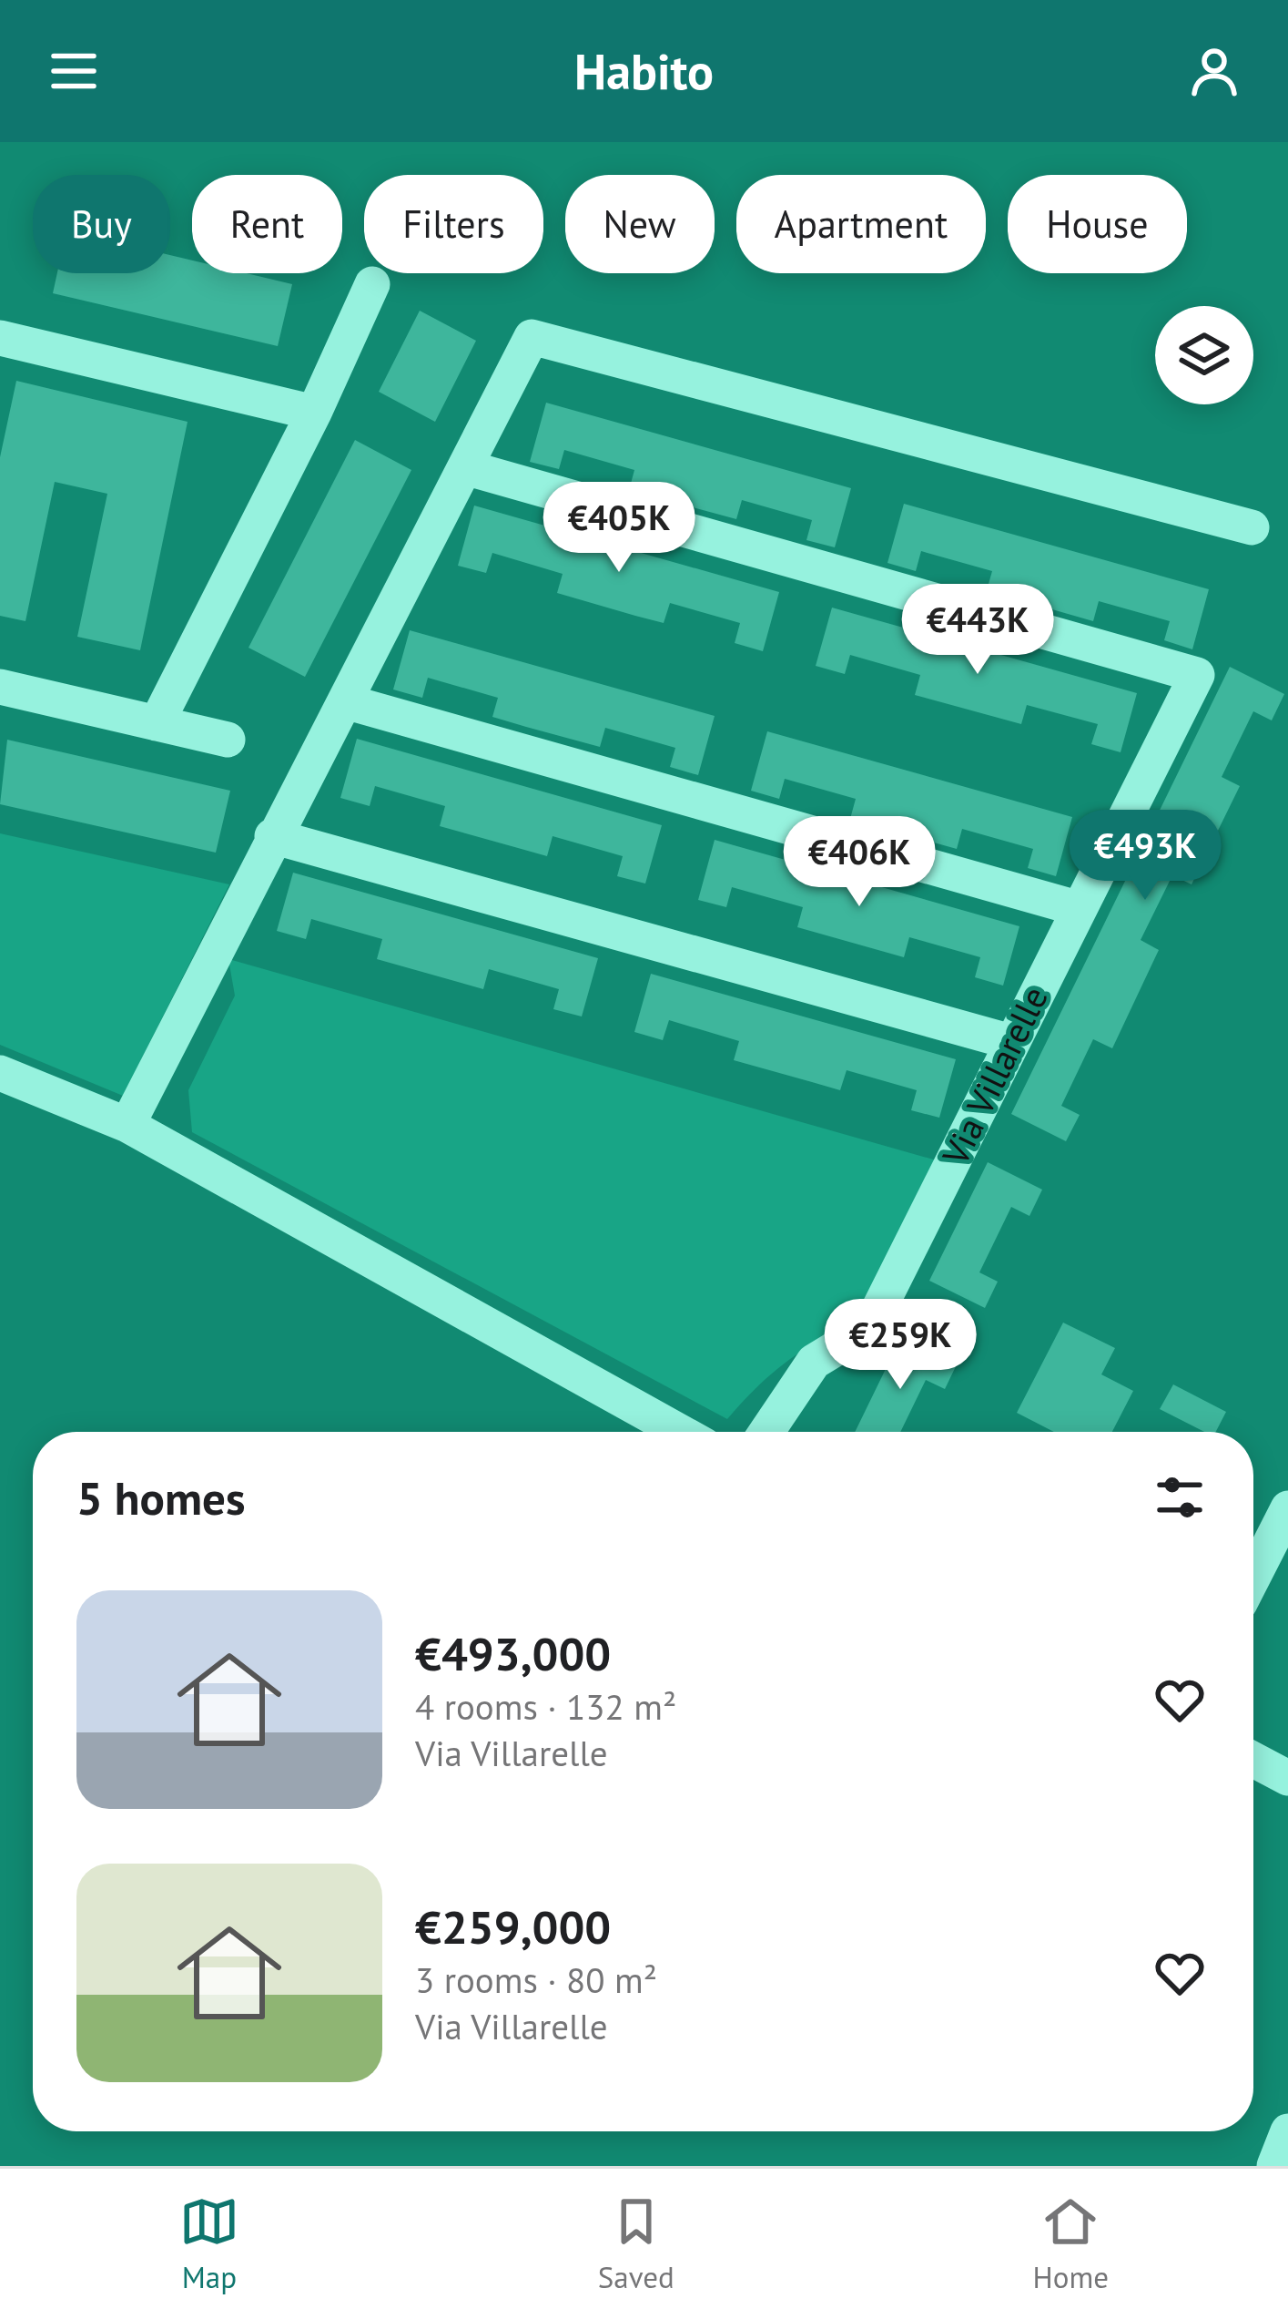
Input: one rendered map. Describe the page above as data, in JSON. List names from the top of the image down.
{
  "streets": {
    "street": ["Via Villarelle"]
  },
  "page": {
    "header": "Habito",
    "chip": [
      "Buy",
      "Rent",
      "Filters",
      "New",
      "Apartment",
      "House"
    ],
    "price": [
      "€405K",
      "€443K",
      "€493K",
      "€406K",
      "€259K"
    ],
    "heading": "5 homes",
    "list": [
      {
        "name": "€493,000",
        "note": "4 rooms · 132 m² · Via Villarelle"
      },
      {
        "name": "€259,000",
        "note": "3 rooms · 80 m² · Via Villarelle"
      }
    ],
    "tabs": ["Map", "Saved", "Home"]
  }
}
